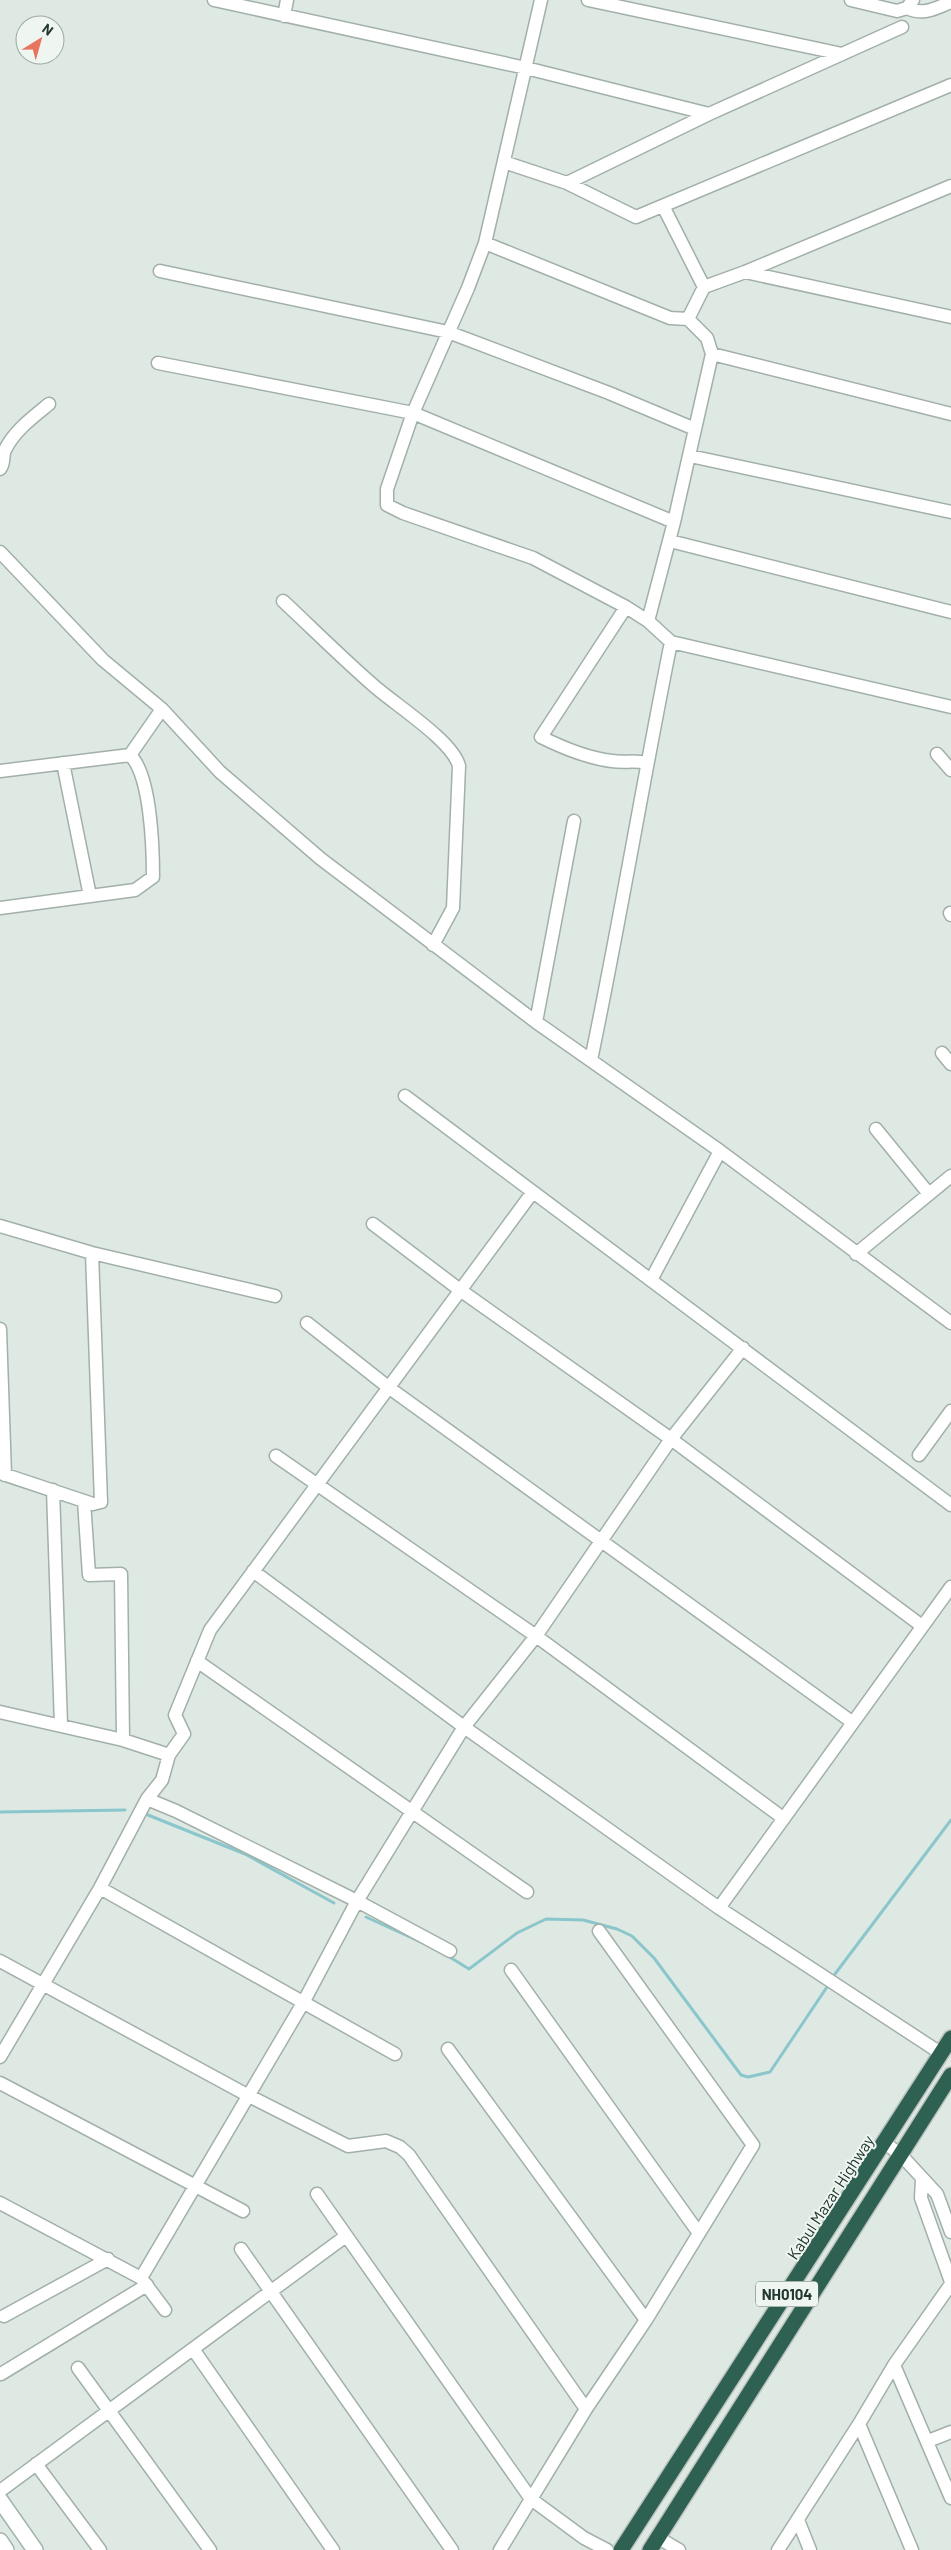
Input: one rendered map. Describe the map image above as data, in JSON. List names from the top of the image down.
{
  "streets": {
    "highway": ["Kabul Mazar Highway", "NH0104"]
  },
  "north": "top right"
}
